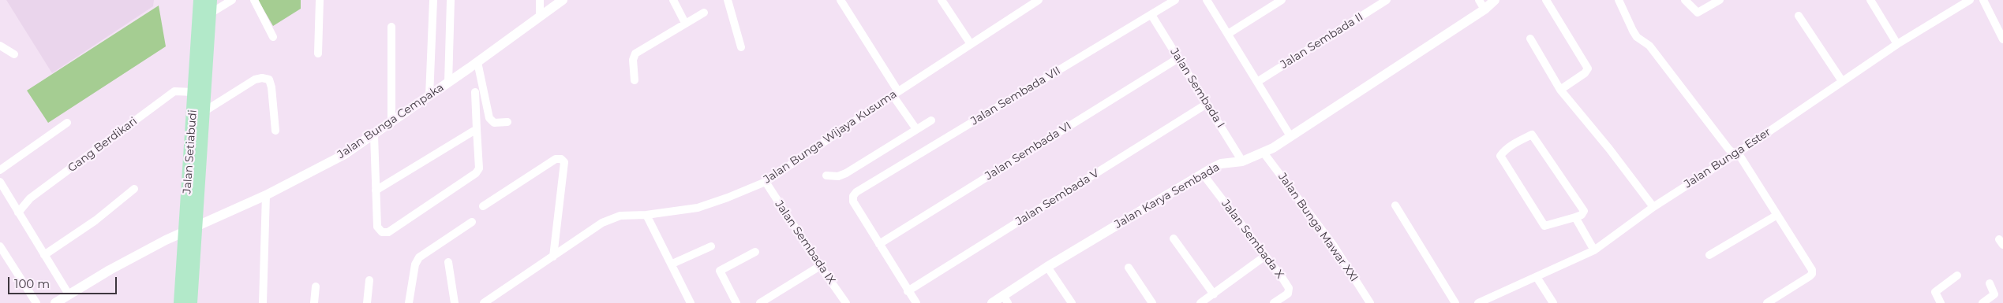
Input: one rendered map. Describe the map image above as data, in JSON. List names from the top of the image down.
{
  "streets": {
    "main road": ["Jalan Setiabudi"],
    "street": [
      "Jalan Sembada II",
      "Jalan Sembada I",
      "Jalan Sembada VII",
      "Jalan Bunga Cempaka",
      "Jalan Bunga Wijaya Kusuma",
      "Gang Berdikari",
      "Jalan Sembada VI",
      "Jalan Bunga Ester",
      "Jalan Karya Sembada",
      "Jalan Sembada V",
      "Jalan Bunga Mawar XXI",
      "Jalan Sembada X",
      "Jalan Sembada IX"
    ]
  },
  "crossings": [
    ["Jalan Sembada I", "Jalan Sembada VII"],
    ["Jalan Sembada I", "Jalan Sembada VI"],
    ["Jalan Sembada I", "Jalan Karya Sembada"],
    ["Jalan Sembada I", "Jalan Sembada V"],
    ["Jalan Sembada VII", "Jalan Sembada VI"],
    ["Jalan Bunga Cempaka", "Jalan Setiabudi"],
    ["Jalan Bunga Wijaya Kusuma", "Jalan Sembada IX"],
    ["Gang Berdikari", "Jalan Setiabudi"],
    ["Jalan Karya Sembada", "Jalan Bunga Mawar XXI"],
    ["Jalan Karya Sembada", "Jalan Sembada X"]
  ],
  "scale_bar": "100 m"
}
